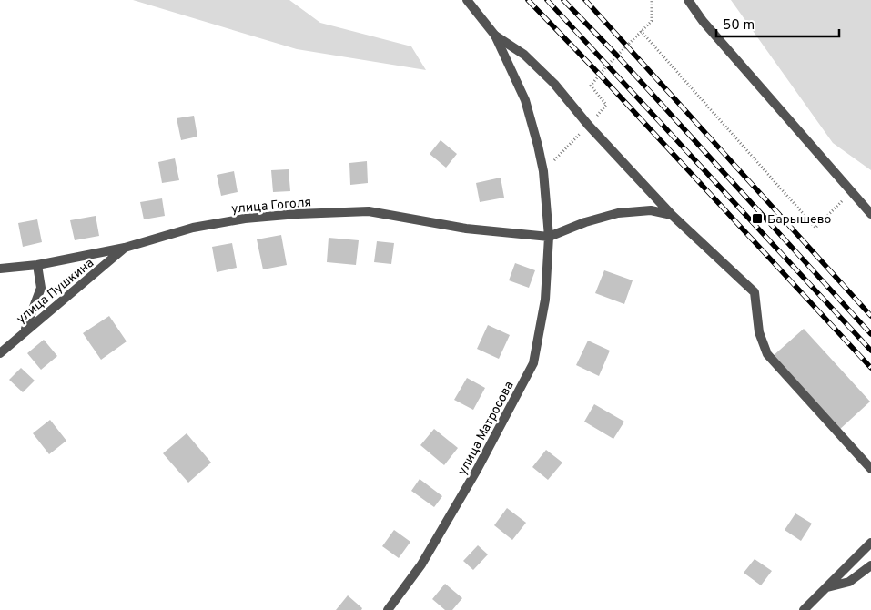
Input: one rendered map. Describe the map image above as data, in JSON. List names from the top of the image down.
{
  "streets": {
    "street": ["улица Гоголя", "улица Пушкина", "улица Матросова"]
  },
  "crossings": [
    ["улица Гоголя", "улица Пушкина"],
    ["улица Гоголя", "улица Матросова"]
  ],
  "places": {
    "transit": ["Барышево"]
  },
  "scale_bar": "50 m"
}
